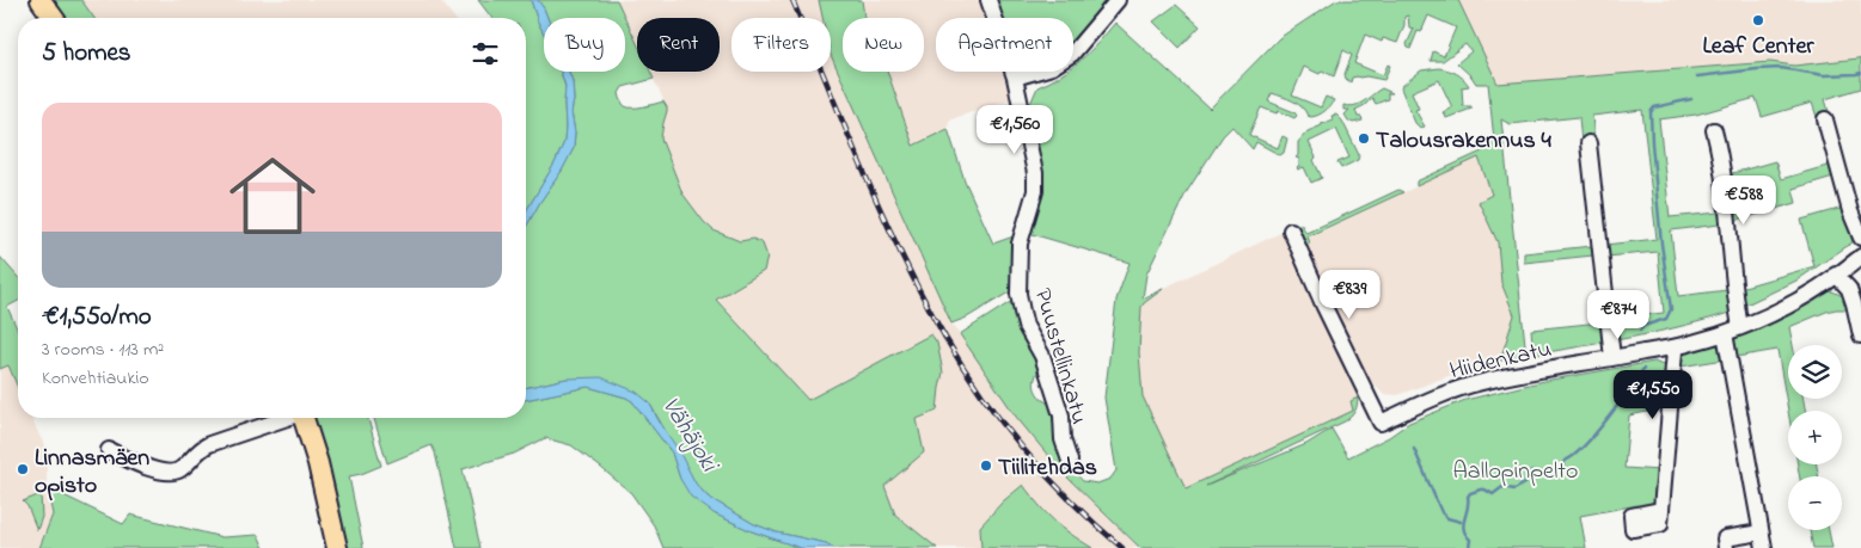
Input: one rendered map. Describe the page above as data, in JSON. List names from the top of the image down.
{
  "streets": {
    "street": ["Puustellinkatu", "Hiidenkatu"]
  },
  "water": ["Vähäjoki"],
  "parks": ["Aallopinpelto"],
  "places": [
    "Leaf Center",
    "Talousrakennus 4",
    "Tiilitehdas",
    "Linnasmäen opisto"
  ],
  "page": {
    "chip": [
      "Buy",
      "Rent",
      "Filters",
      "New",
      "Apartment"
    ],
    "heading": "5 homes",
    "list": [
      {
        "name": "€1,550/mo",
        "note": "3 rooms · 113 m² · Konvehtiaukio"
      }
    ],
    "price": [
      "€1,560",
      "€588",
      "€839",
      "€874",
      "€1,550"
    ],
    "map_buttons": ["+", "−"]
  }
}
